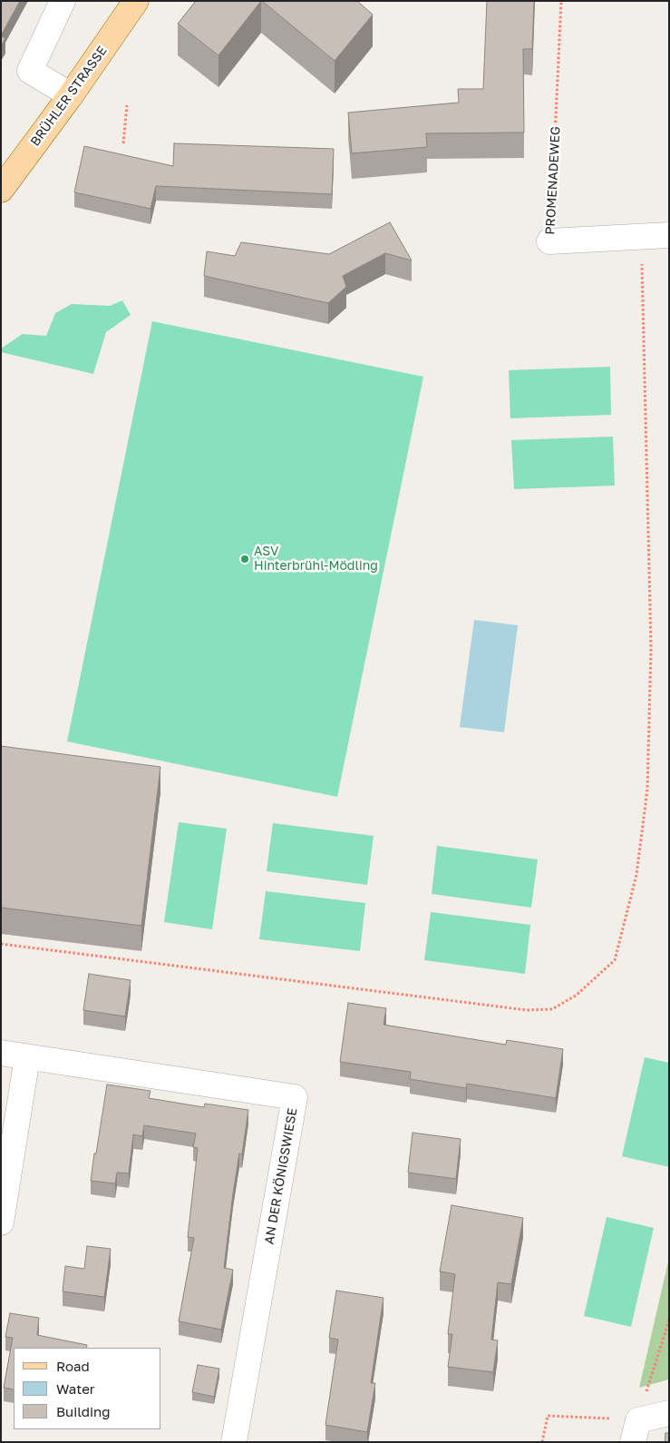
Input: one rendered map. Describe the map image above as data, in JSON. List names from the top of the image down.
{
  "streets": {
    "main road": ["BRÜHLER STRASSE"],
    "street": ["PROMENADEWEG", "AN DER KÖNIGSWIESE"]
  },
  "places": ["ASV Hinterbrühl-Mödling"],
  "legend": ["Road", "Water", "Building"]
}
